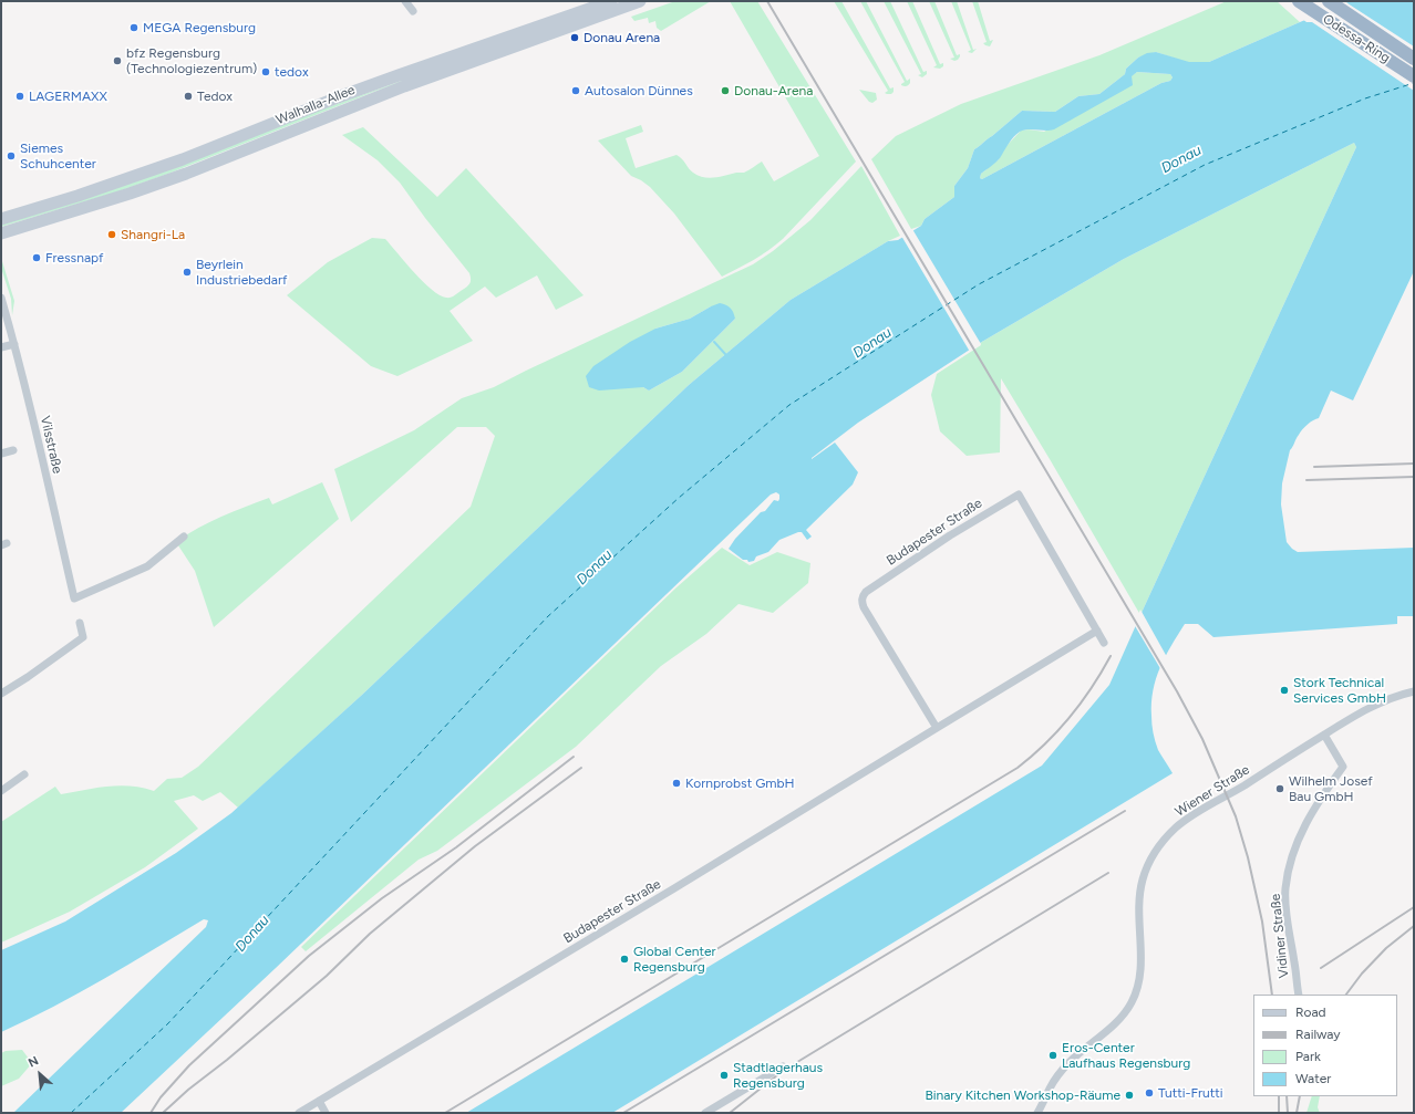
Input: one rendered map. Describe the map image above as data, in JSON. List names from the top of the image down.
{
  "streets": {
    "highway": ["Odessa-Ring"],
    "main road": ["Walhalla-Allee"],
    "street": [
      "Vilsstraße",
      "Budapester Straße",
      "Wiener Straße",
      "Vidiner Straße"
    ]
  },
  "crossings": [
    ["Wiener Straße", "Vidiner Straße"]
  ],
  "water": ["Donau"],
  "places": [
    "MEGA Regensburg",
    "Donau Arena",
    "bfz Regensburg (Technologiezentrum)",
    "tedox",
    "Autosalon Dünnes",
    "Donau-Arena",
    "LAGERMAXX",
    "Tedox",
    "Siemes Schuhcenter",
    "Shangri-La",
    "Fressnapf",
    "Beyrlein Industriebedarf",
    "Stork Technical Services GmbH",
    "Kornprobst GmbH",
    "Wilhelm Josef Bau GmbH",
    "Global Center Regensburg",
    "Eros-Center Laufhaus Regensburg",
    "Stadtlagerhaus Regensburg",
    "Tutti-Frutti",
    "Binary Kitchen Workshop-Räume"
  ],
  "legend": [
    "Road",
    "Railway",
    "Park",
    "Water"
  ],
  "north": "top left"
}
